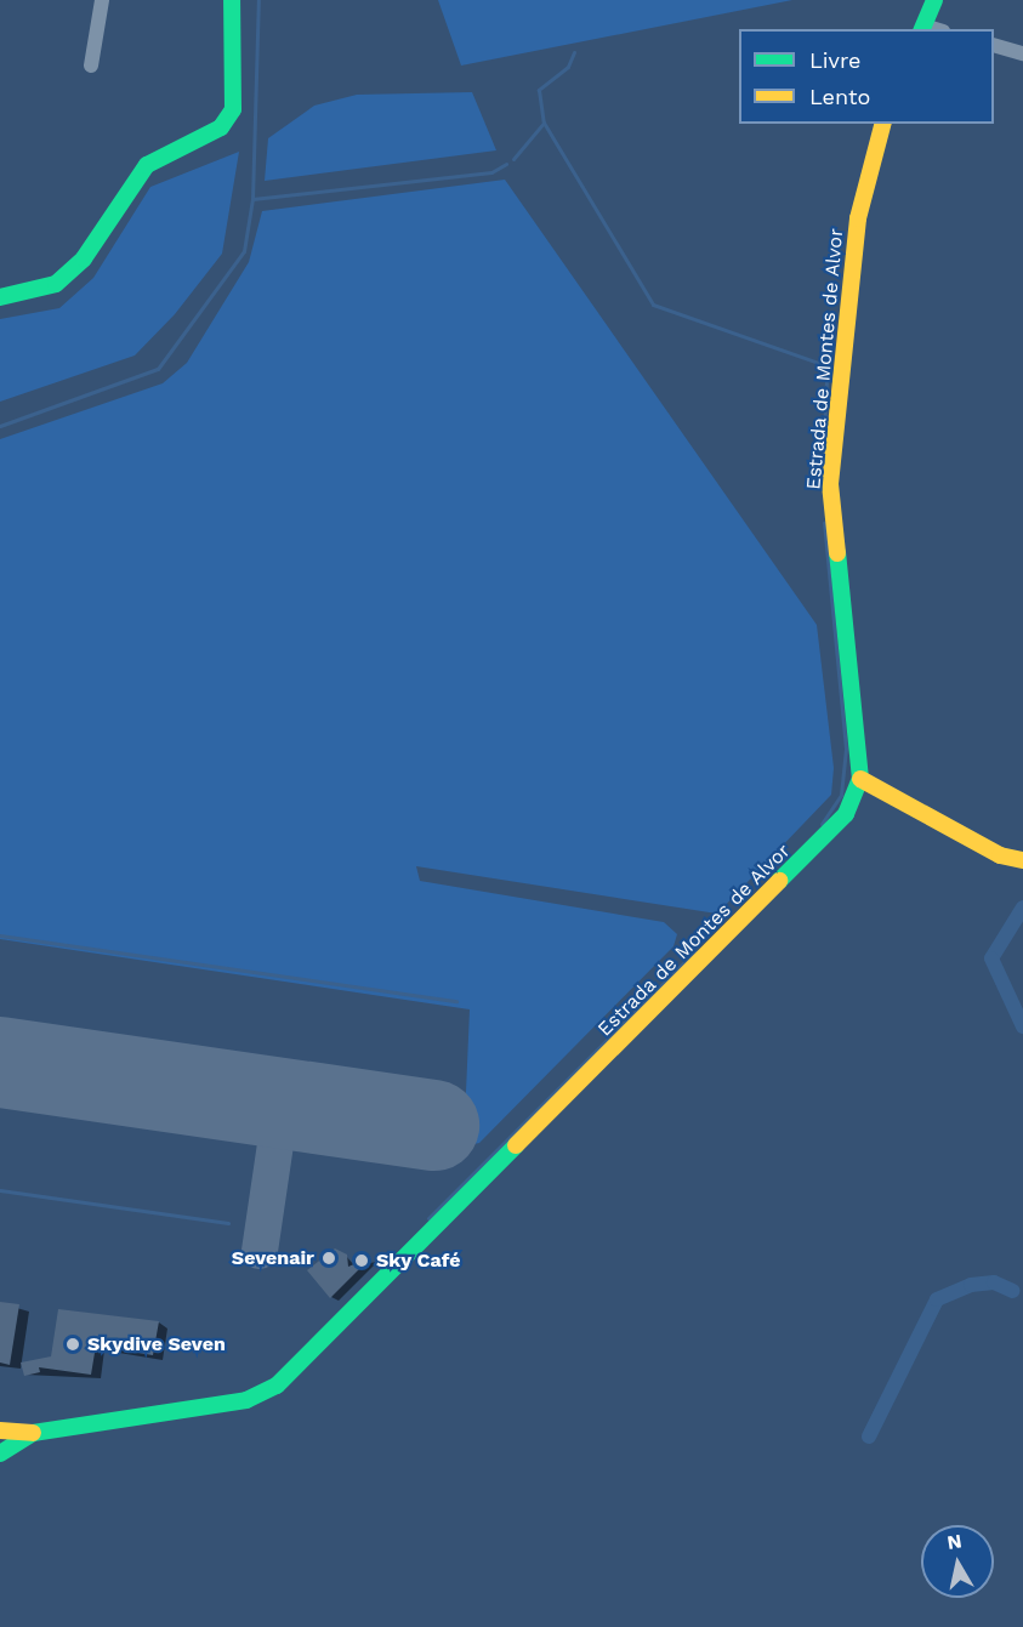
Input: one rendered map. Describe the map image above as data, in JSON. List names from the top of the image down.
{
  "streets": {
    "street": ["Estrada de Montes de Alvor"]
  },
  "places": ["Sevenair", "Sky Café", "Skydive Seven"],
  "legend": ["Livre", "Lento"],
  "north": "top"
}
